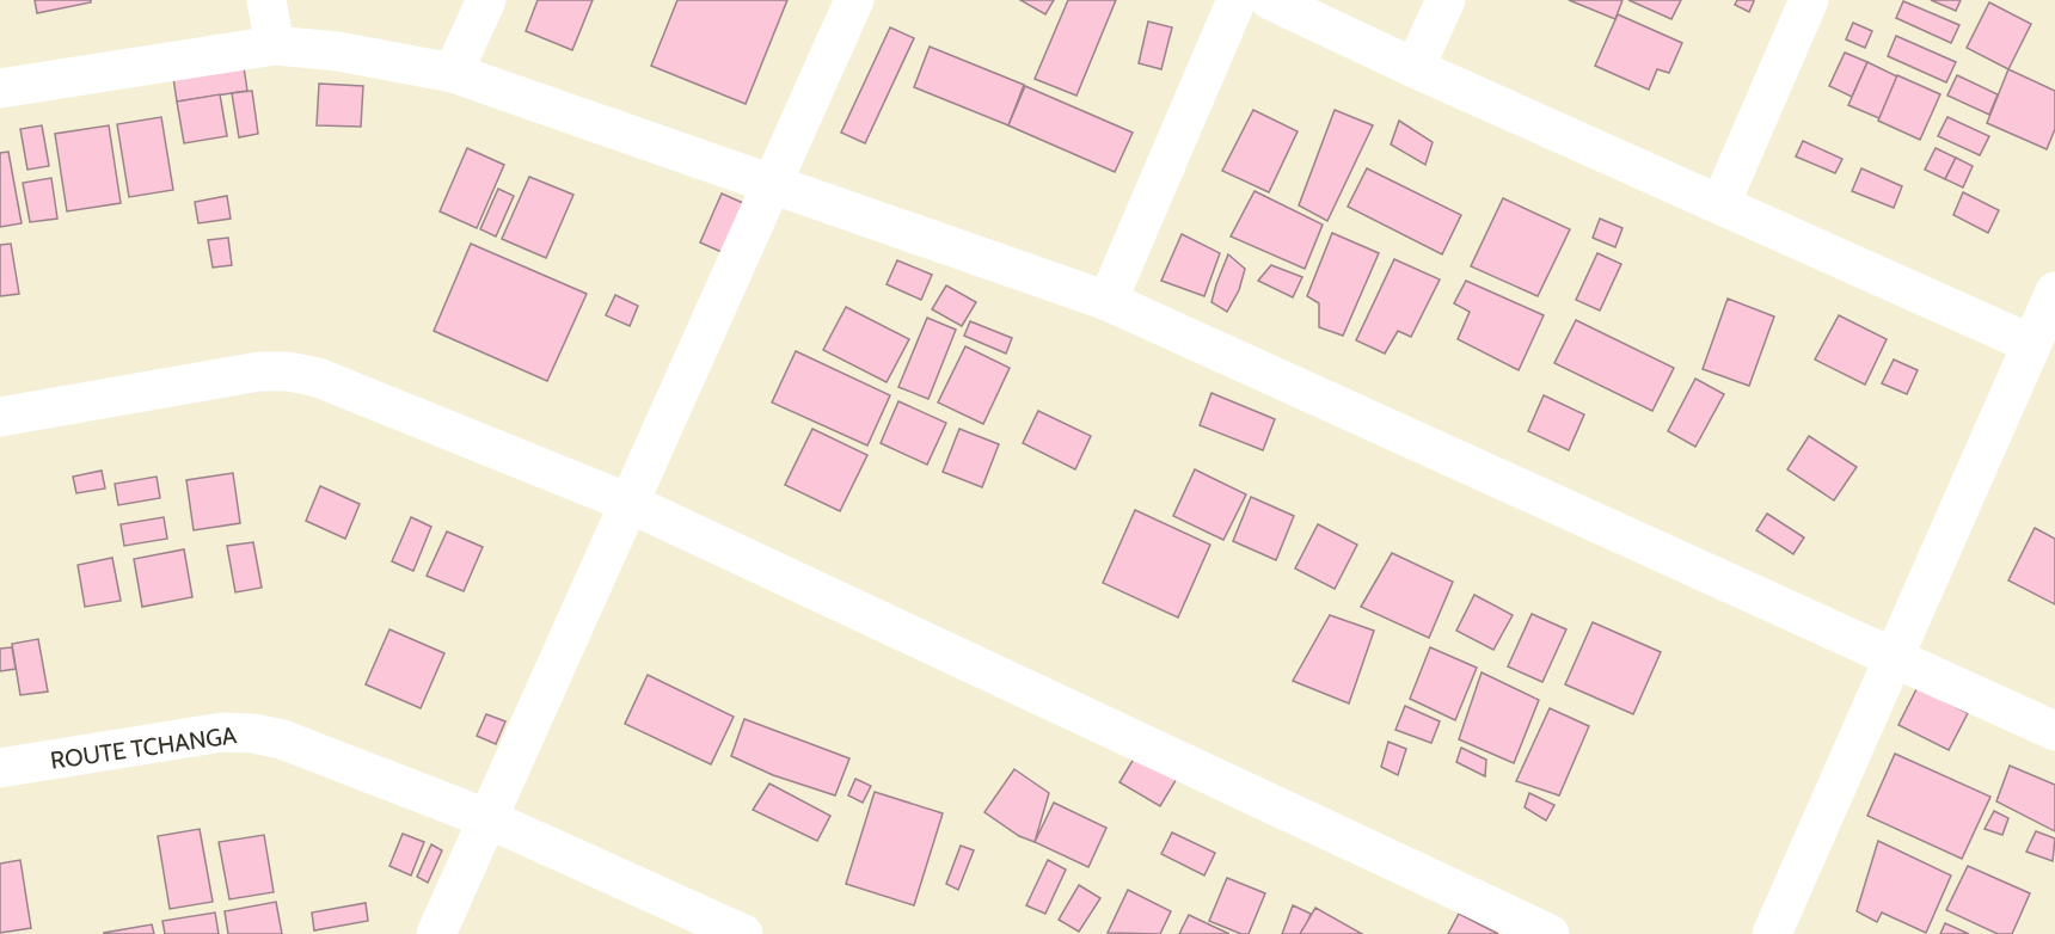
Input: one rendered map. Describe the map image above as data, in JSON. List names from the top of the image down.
{
  "streets": {
    "street": ["ROUTE TCHANGA"]
  }
}
